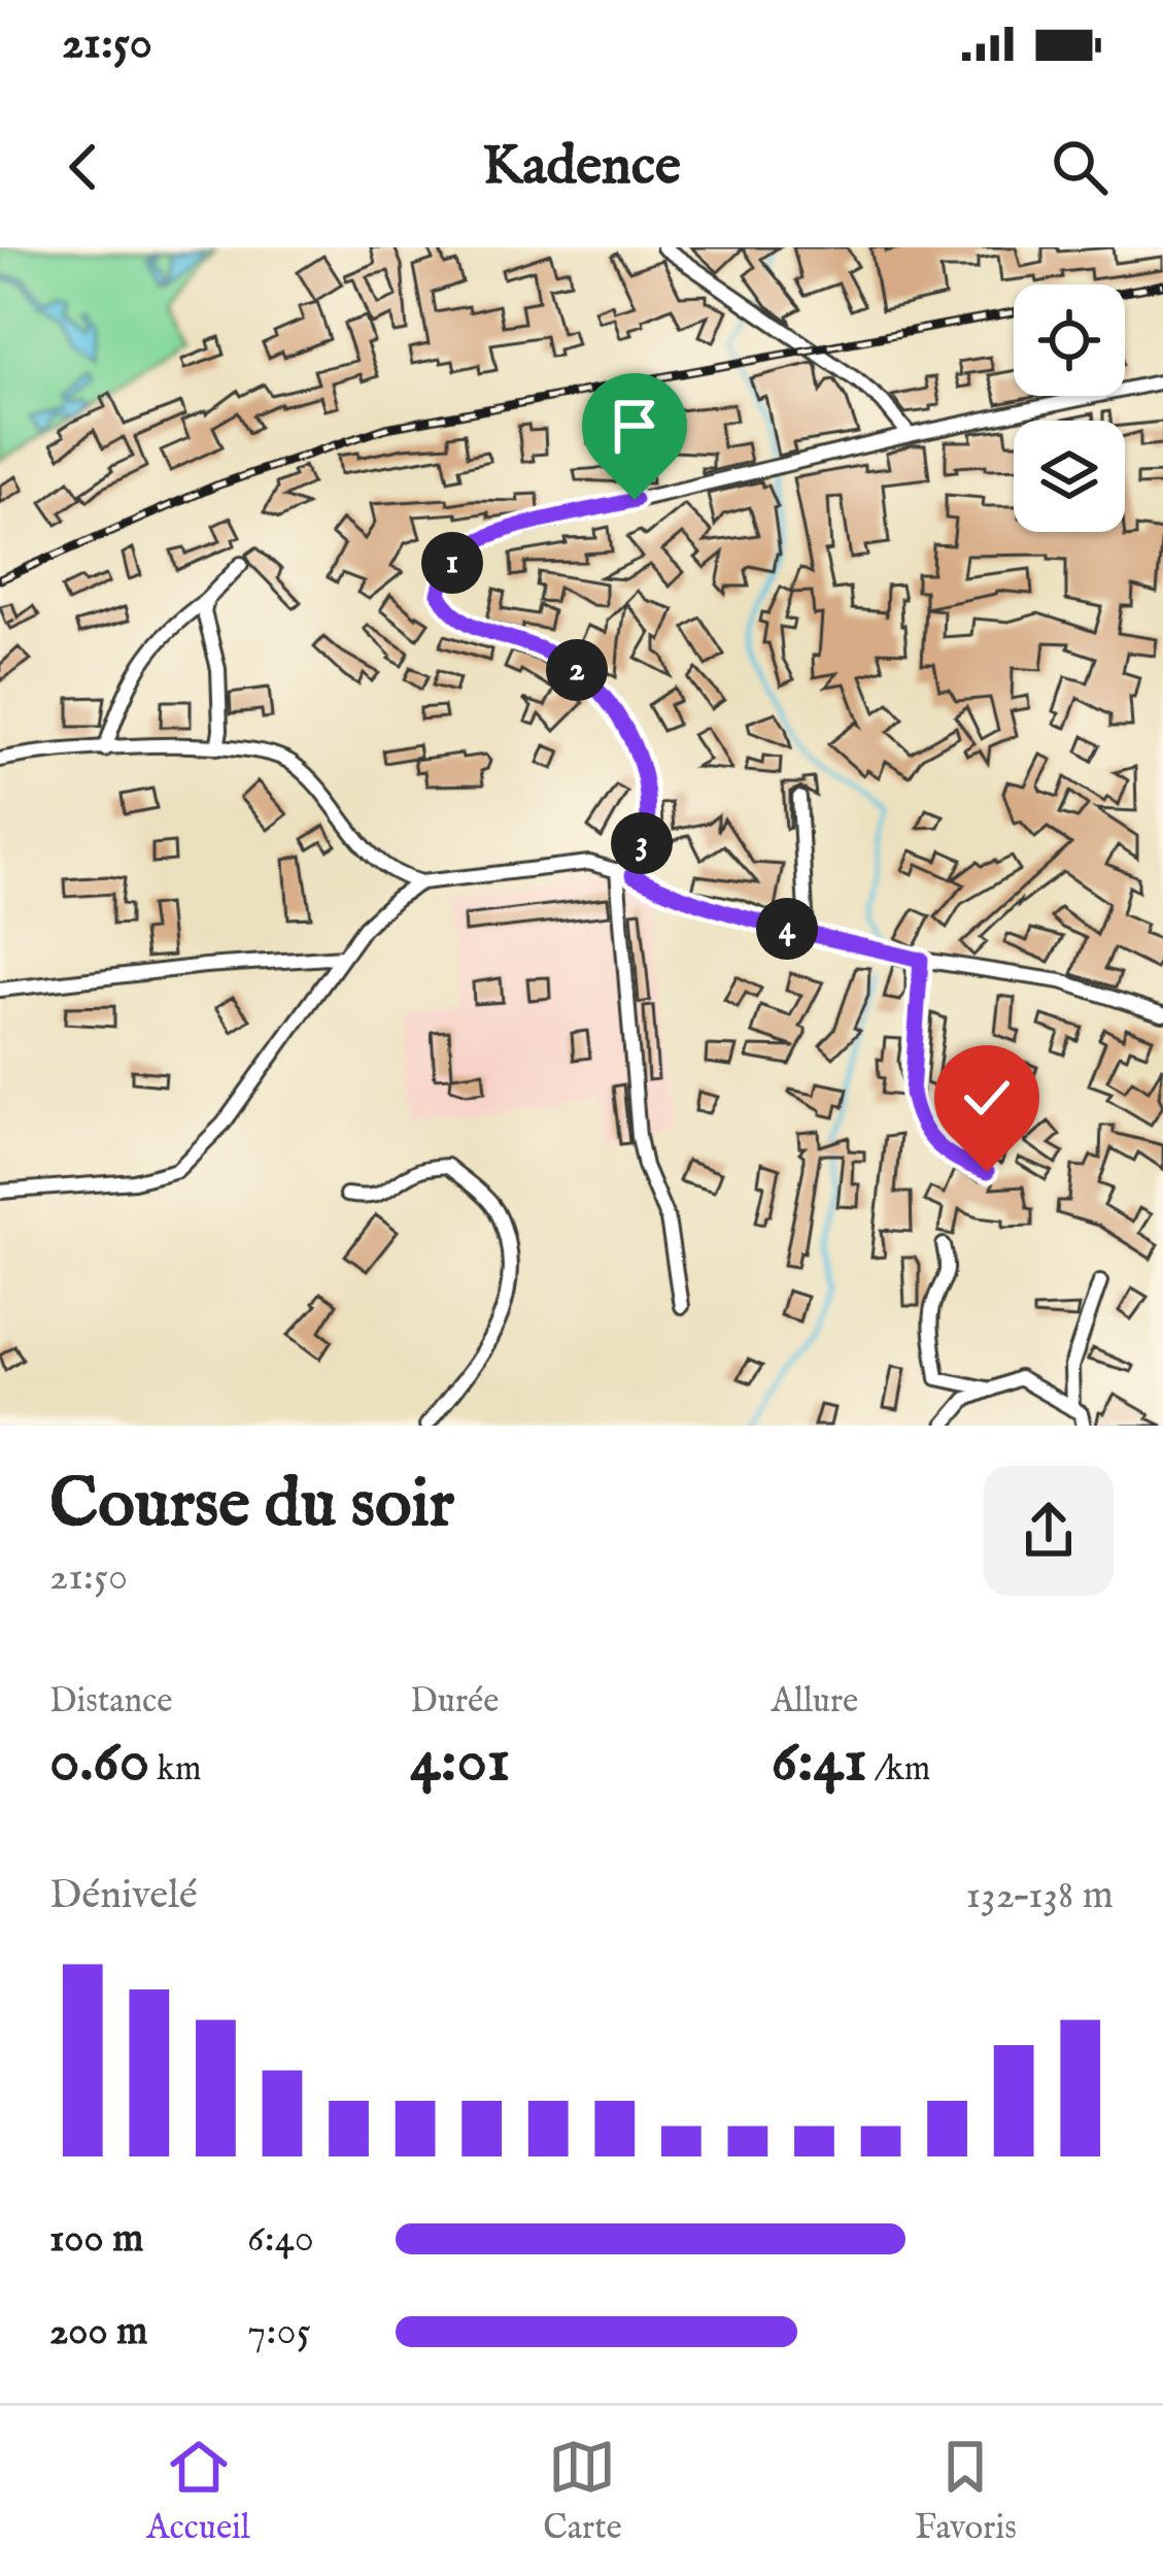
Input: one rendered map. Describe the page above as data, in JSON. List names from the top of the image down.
{
  "page": {
    "status": "21:50",
    "header": "Kadence",
    "pins": [
      "1",
      "2",
      "3",
      "4"
    ],
    "heading": ["Course du soir", "21:50"],
    "stats": [
      ["Distance", "0.60 km"],
      ["Durée", "4:01"],
      ["Allure", "6:41 /km"]
    ],
    "chart": ["Dénivelé", "132–138 m"],
    "list": [
      {
        "name": "100 m",
        "note": "6:40"
      },
      {
        "name": "200 m",
        "note": "7:05"
      }
    ],
    "tabs": ["Accueil", "Carte", "Favoris"]
  }
}
